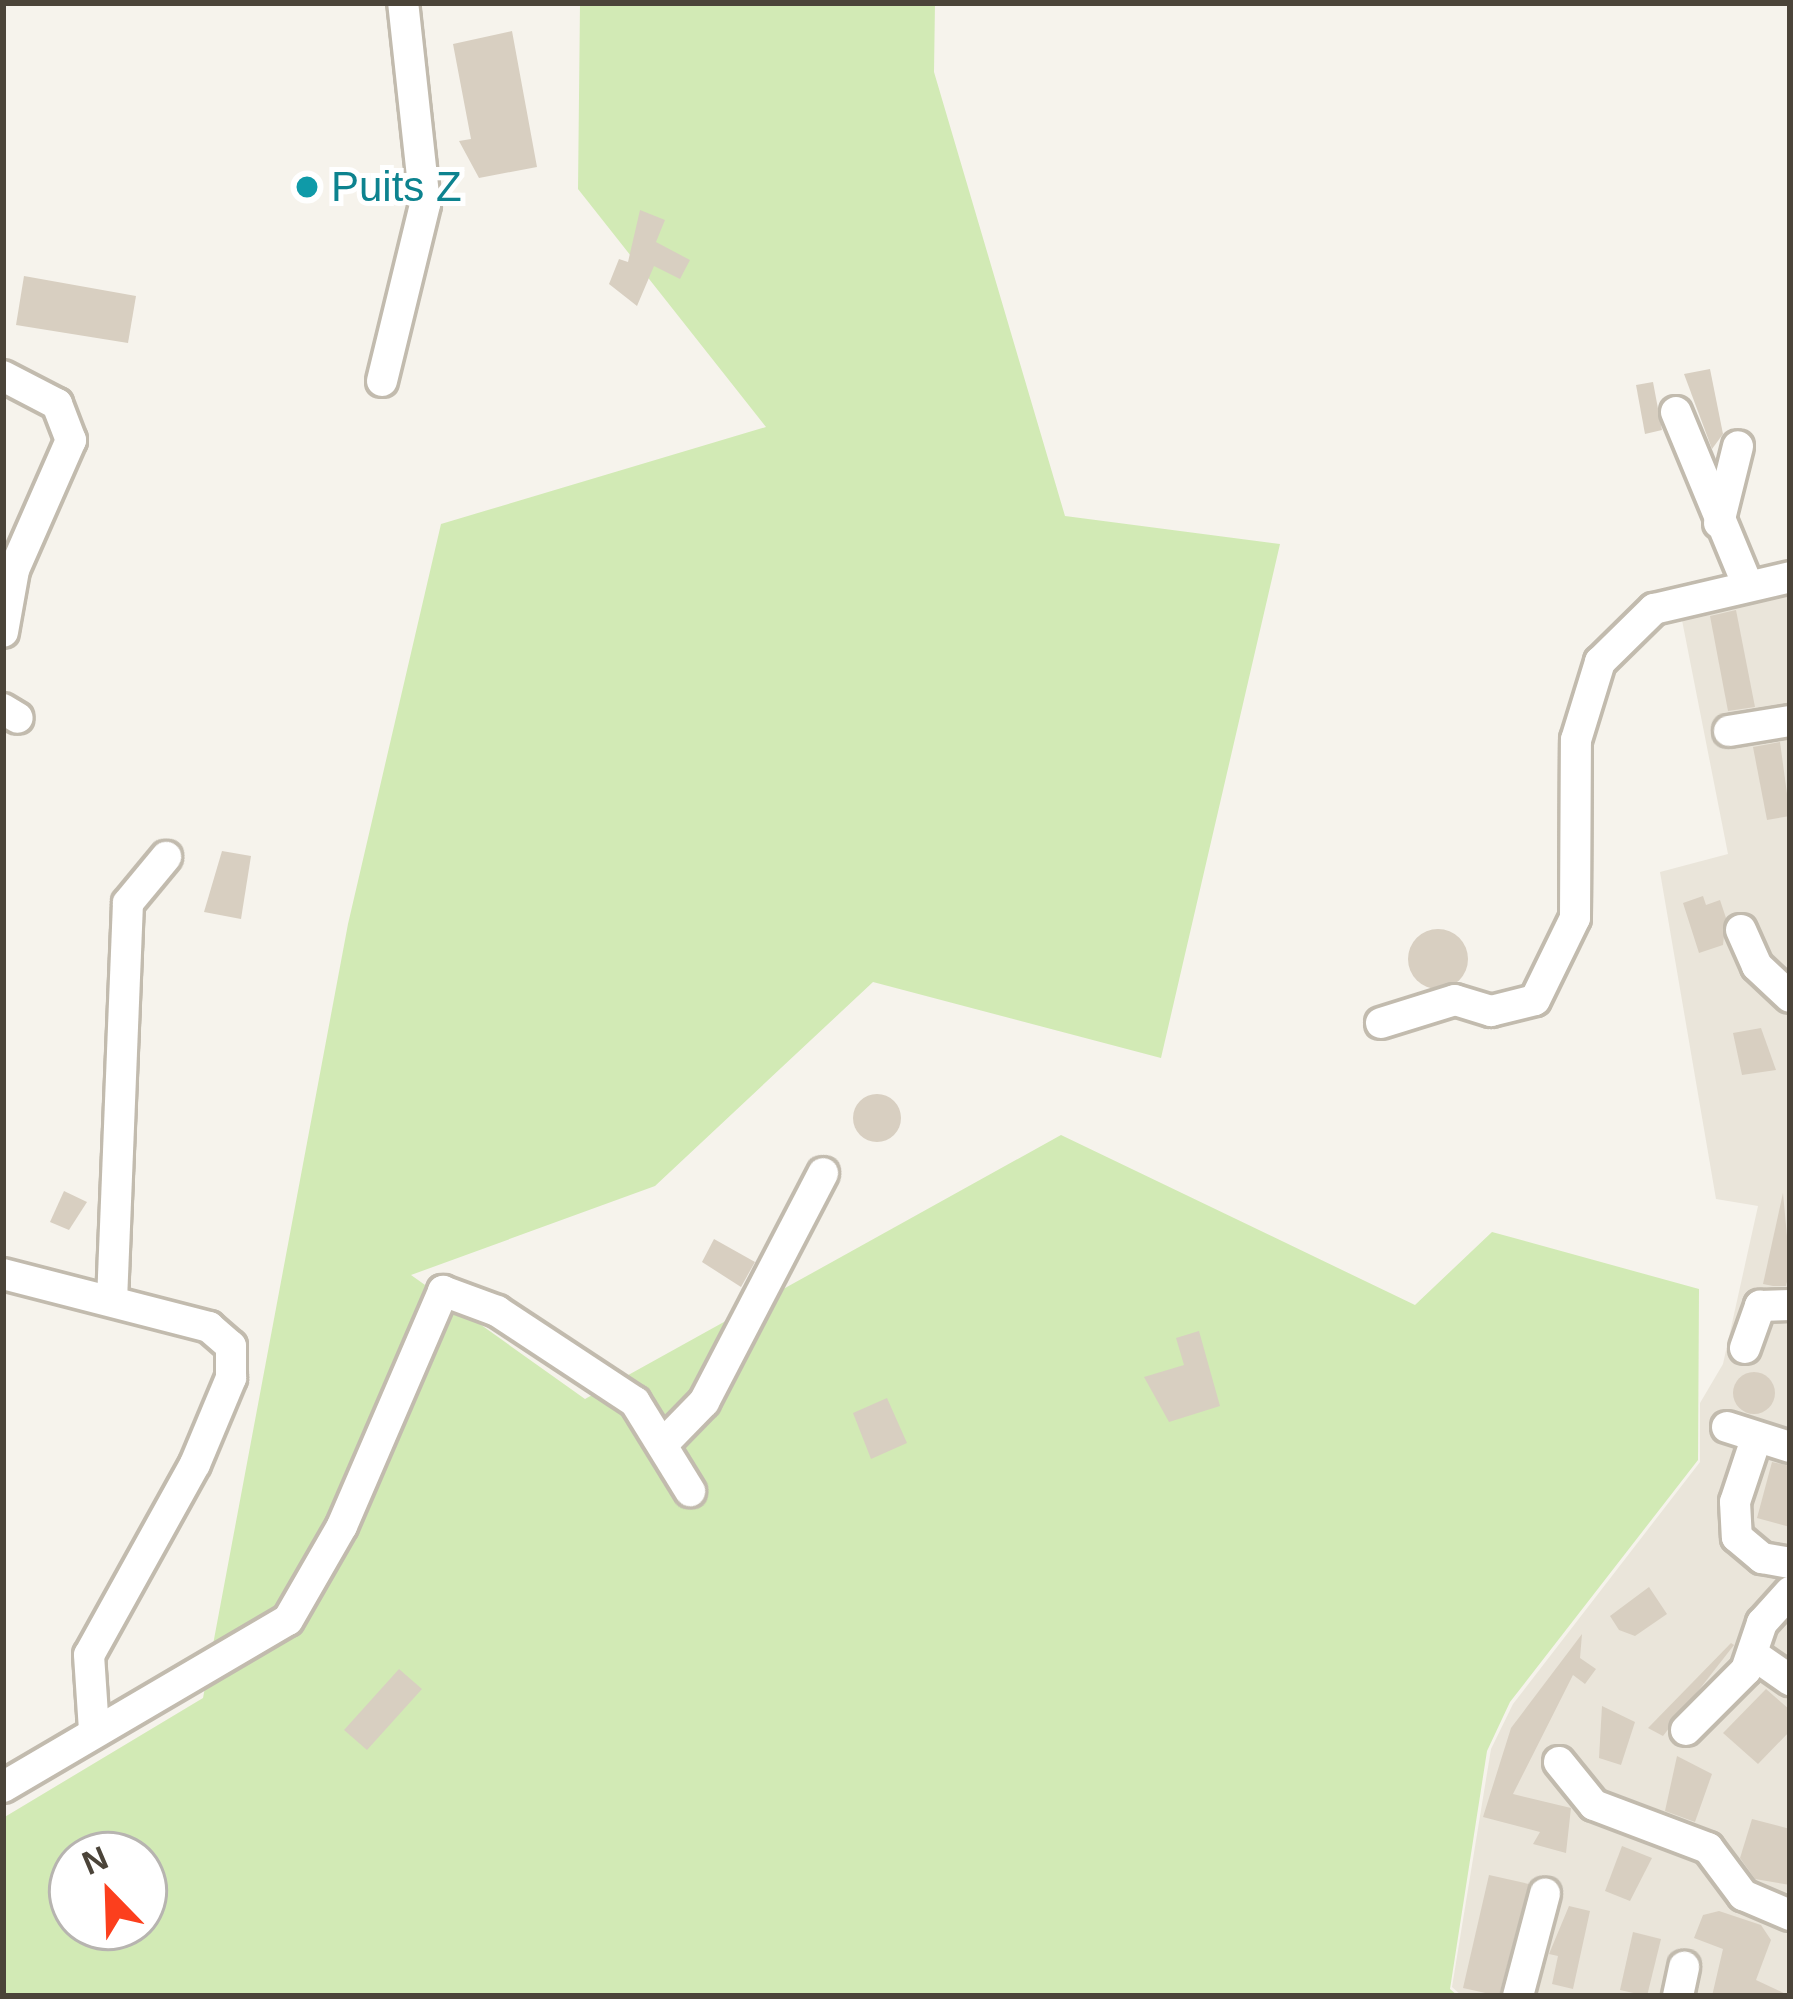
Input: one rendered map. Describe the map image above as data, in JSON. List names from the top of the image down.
{
  "places": ["Puits Z"],
  "north": "top left"
}
